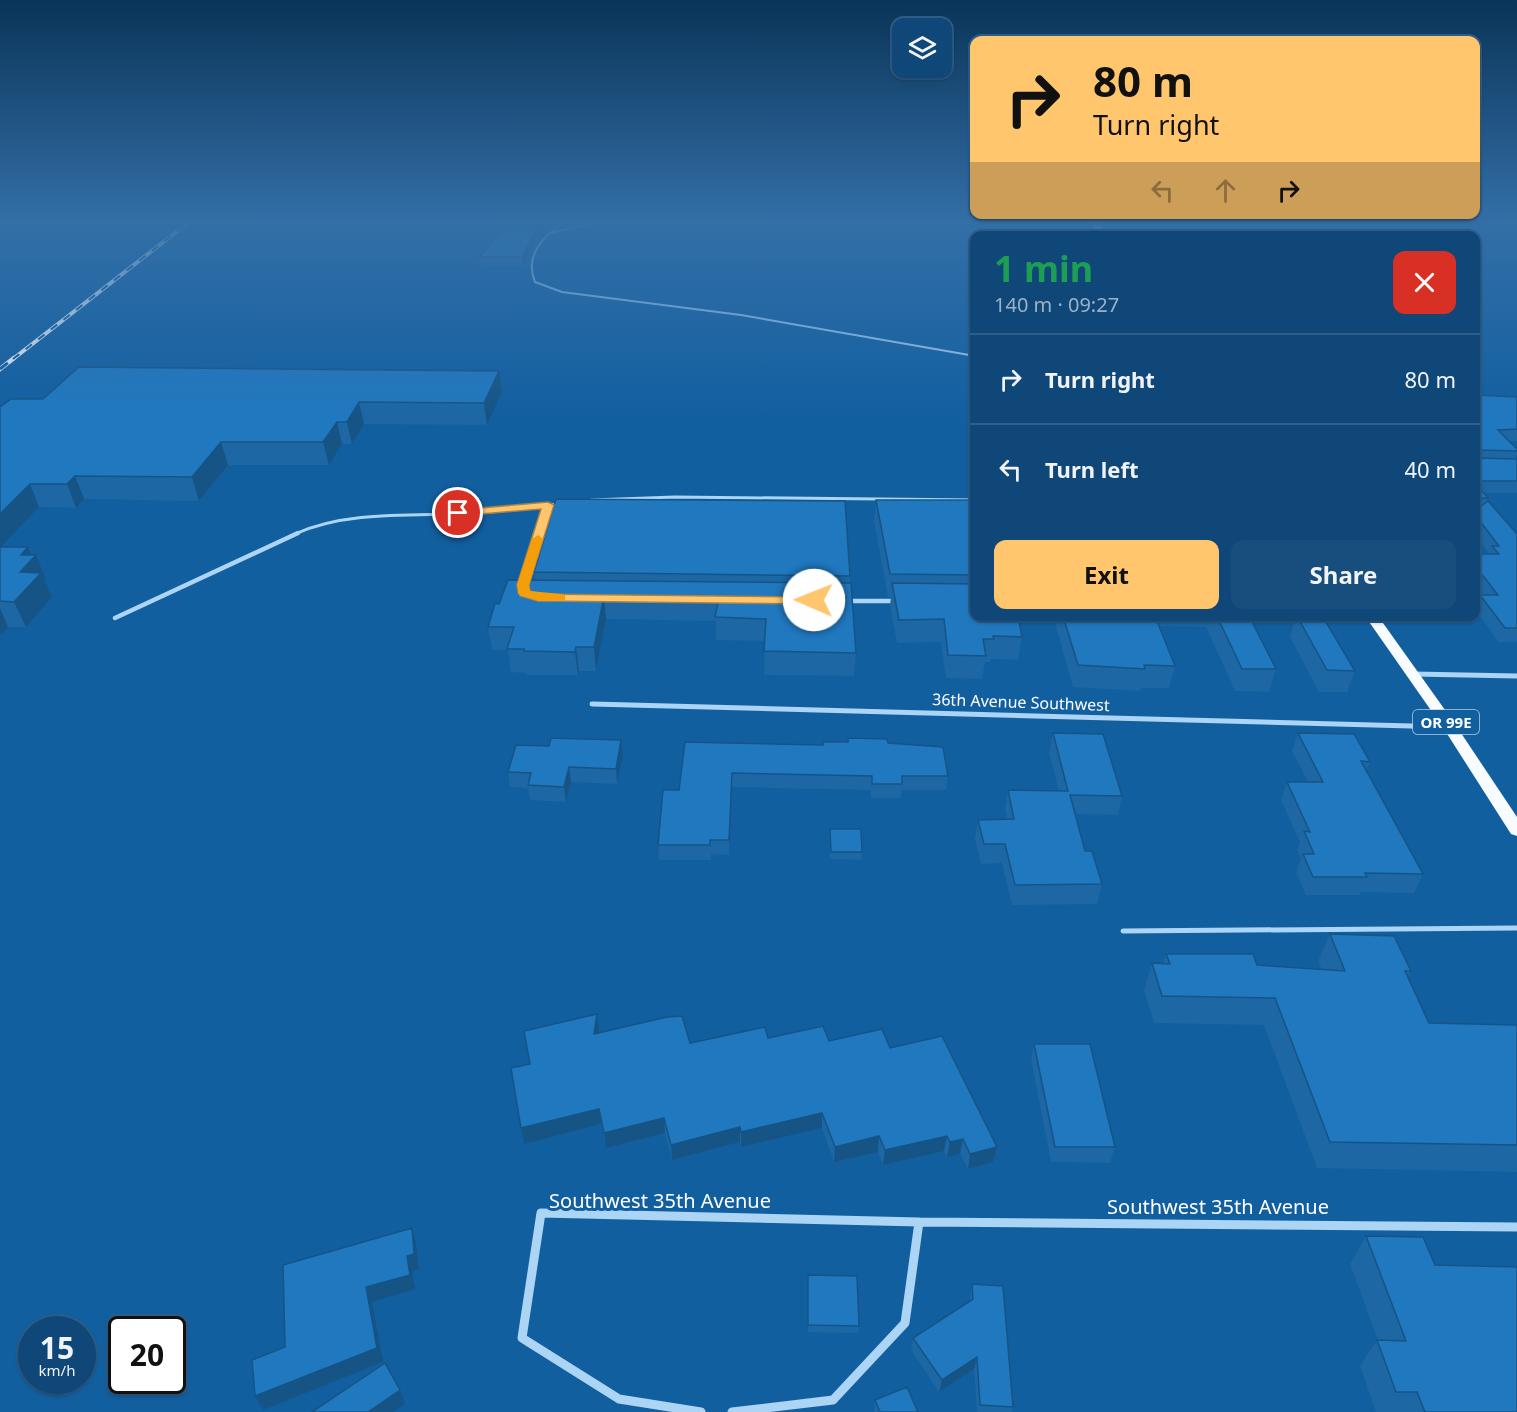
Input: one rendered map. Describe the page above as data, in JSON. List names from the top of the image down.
{
  "streets": {
    "main road": ["OR 99E"],
    "street": ["36th Avenue Southwest", "Southwest 35th Avenue"]
  },
  "crossings": [
    ["36th Avenue Southwest", "OR 99E"]
  ],
  "page": {
    "turn": ["80 m", "Turn right"],
    "heading": ["1 min", "140 m · 09:27"],
    "list": [
      {
        "name": "Turn right",
        "value": "80 m"
      },
      {
        "name": "Turn left",
        "value": "40 m"
      }
    ],
    "buttons": ["Exit", "Share"],
    "speed": "15 km/h",
    "limit": "20"
  }
}
